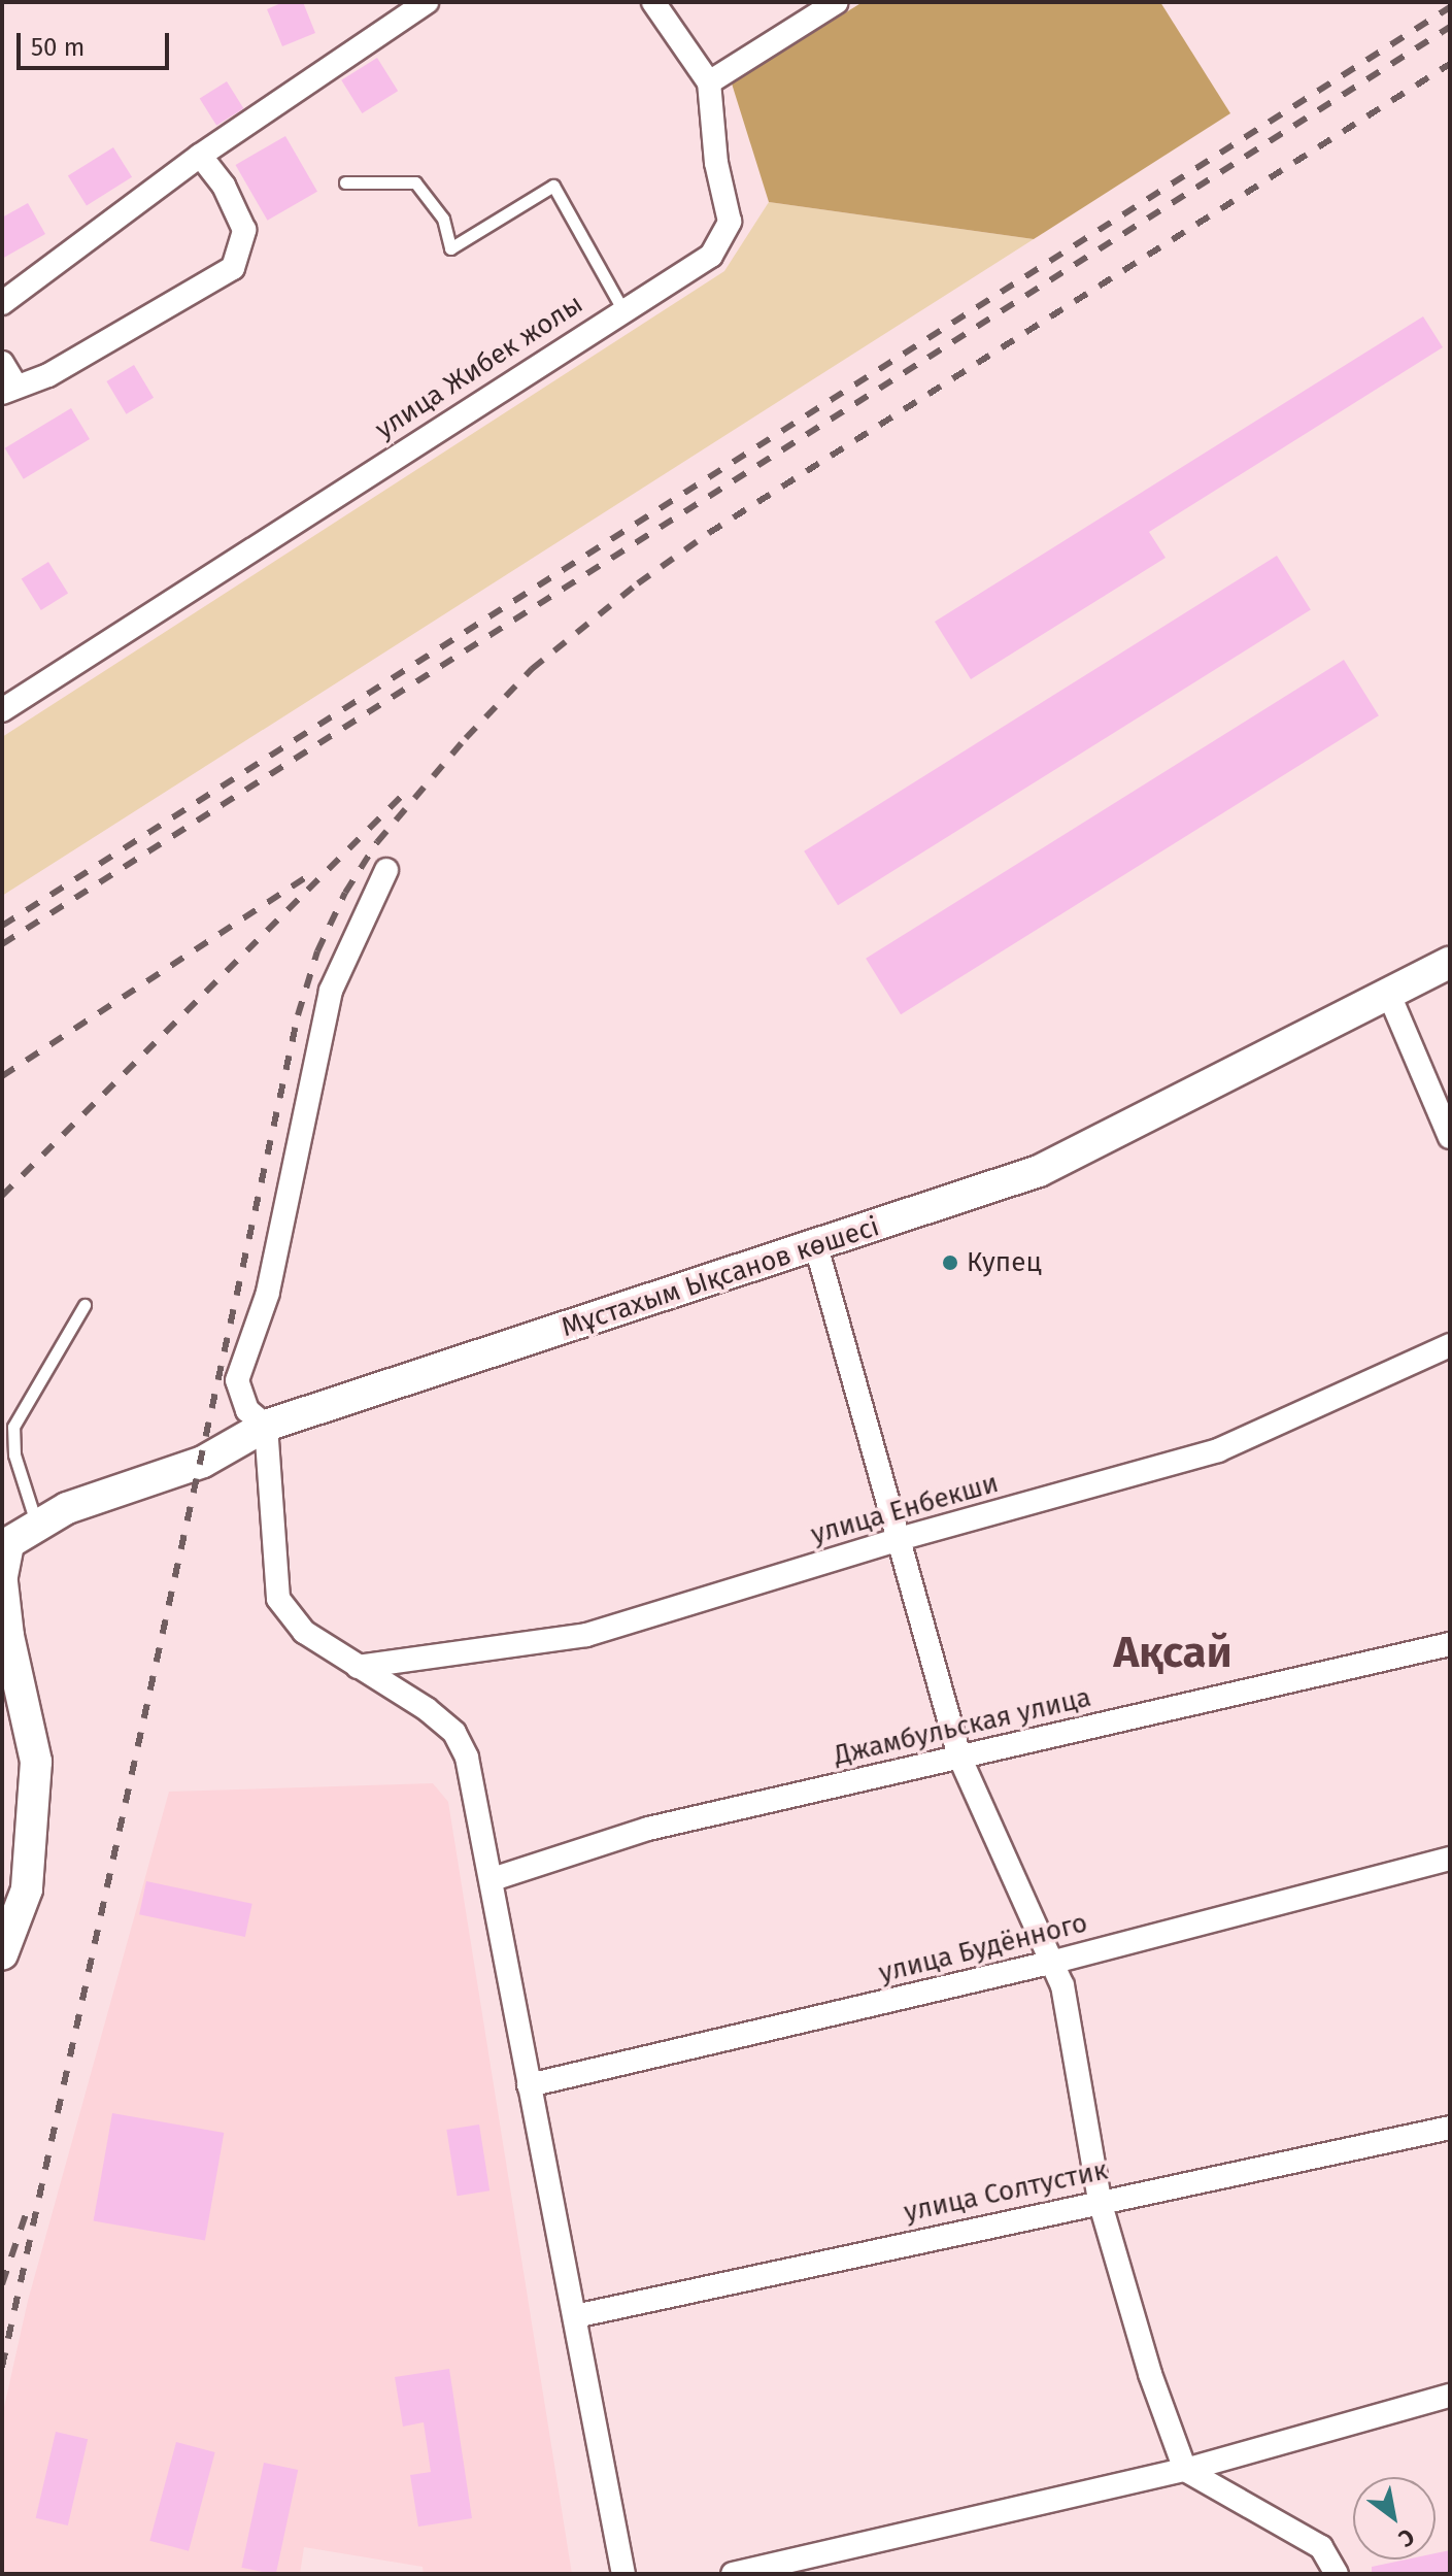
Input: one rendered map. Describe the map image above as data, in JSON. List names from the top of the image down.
{
  "streets": {
    "main road": ["Мұстахым Ықсанов көшесі"],
    "street": [
      "улица Жибек жолы",
      "улица Енбекши",
      "Джамбульская улица",
      "улица Будённого",
      "улица Солтустик"
    ]
  },
  "districts": ["Ақсай"],
  "places": ["Купец"],
  "scale_bar": "50 m",
  "north": "bottom right"
}
